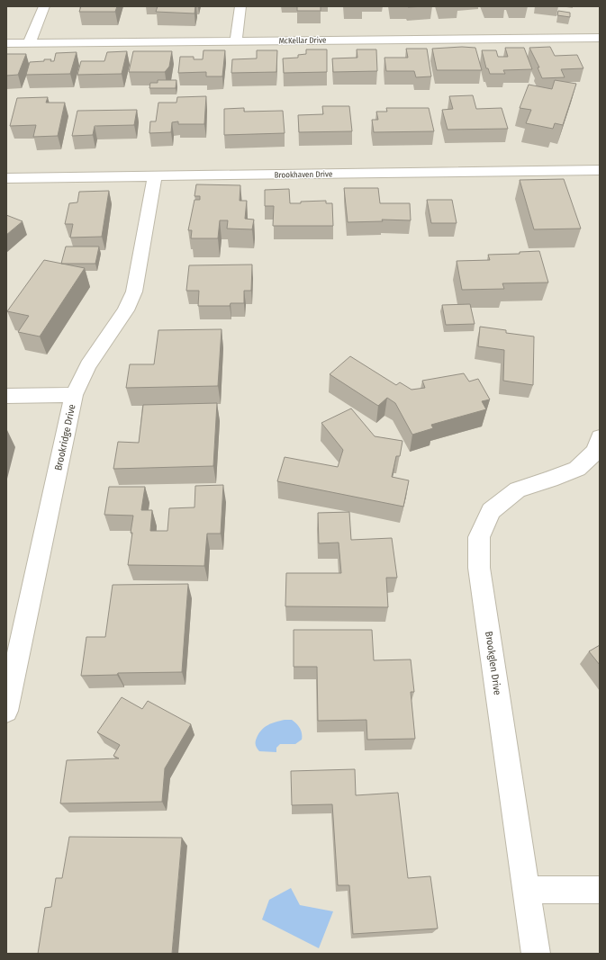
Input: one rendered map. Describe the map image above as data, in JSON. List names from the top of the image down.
{
  "streets": {
    "street": [
      "McKellar Drive",
      "Brookhaven Drive",
      "Brookridge Drive",
      "Brookglen Drive"
    ]
  },
  "crossings": [
    ["Brookhaven Drive", "Brookridge Drive"]
  ]
}
